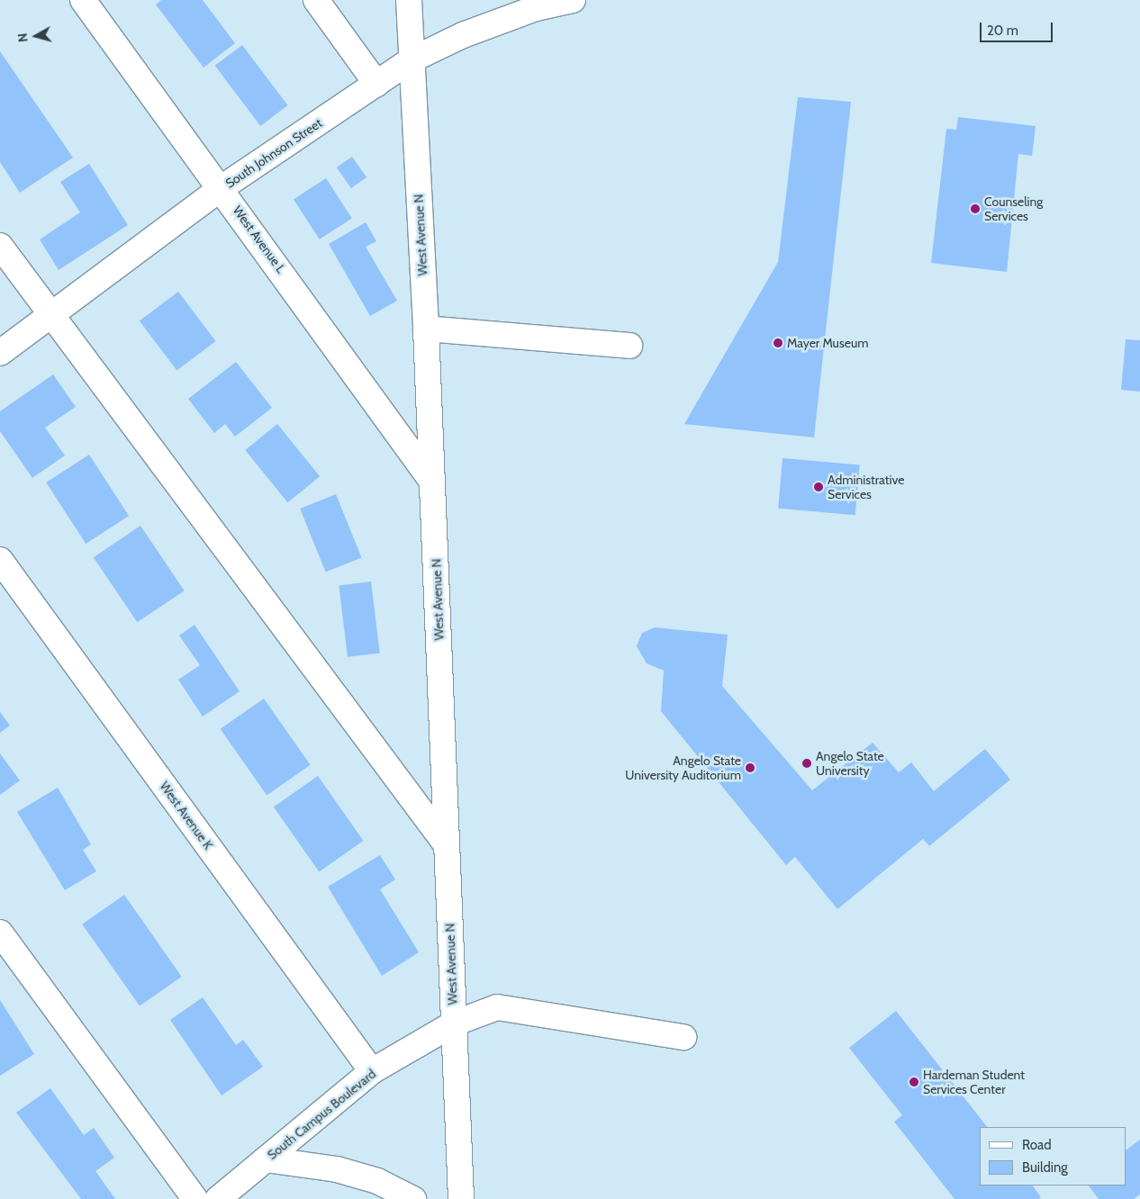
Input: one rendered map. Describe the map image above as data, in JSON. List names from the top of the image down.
{
  "streets": {
    "street": [
      "South Johnson Street",
      "West Avenue N",
      "West Avenue L",
      "West Avenue K",
      "South Campus Boulevard"
    ]
  },
  "crossings": [
    ["South Johnson Street", "West Avenue N"],
    ["South Johnson Street", "West Avenue L"],
    ["West Avenue N", "West Avenue L"],
    ["West Avenue N", "South Campus Boulevard"],
    ["West Avenue K", "South Campus Boulevard"]
  ],
  "places": [
    "Counseling Services",
    "Mayer Museum",
    "Administrative Services",
    "Angelo State University",
    "Angelo State University Auditorium",
    "Hardeman Student Services Center"
  ],
  "legend": ["Road", "Building"],
  "scale_bar": "20 m",
  "north": "left"
}
